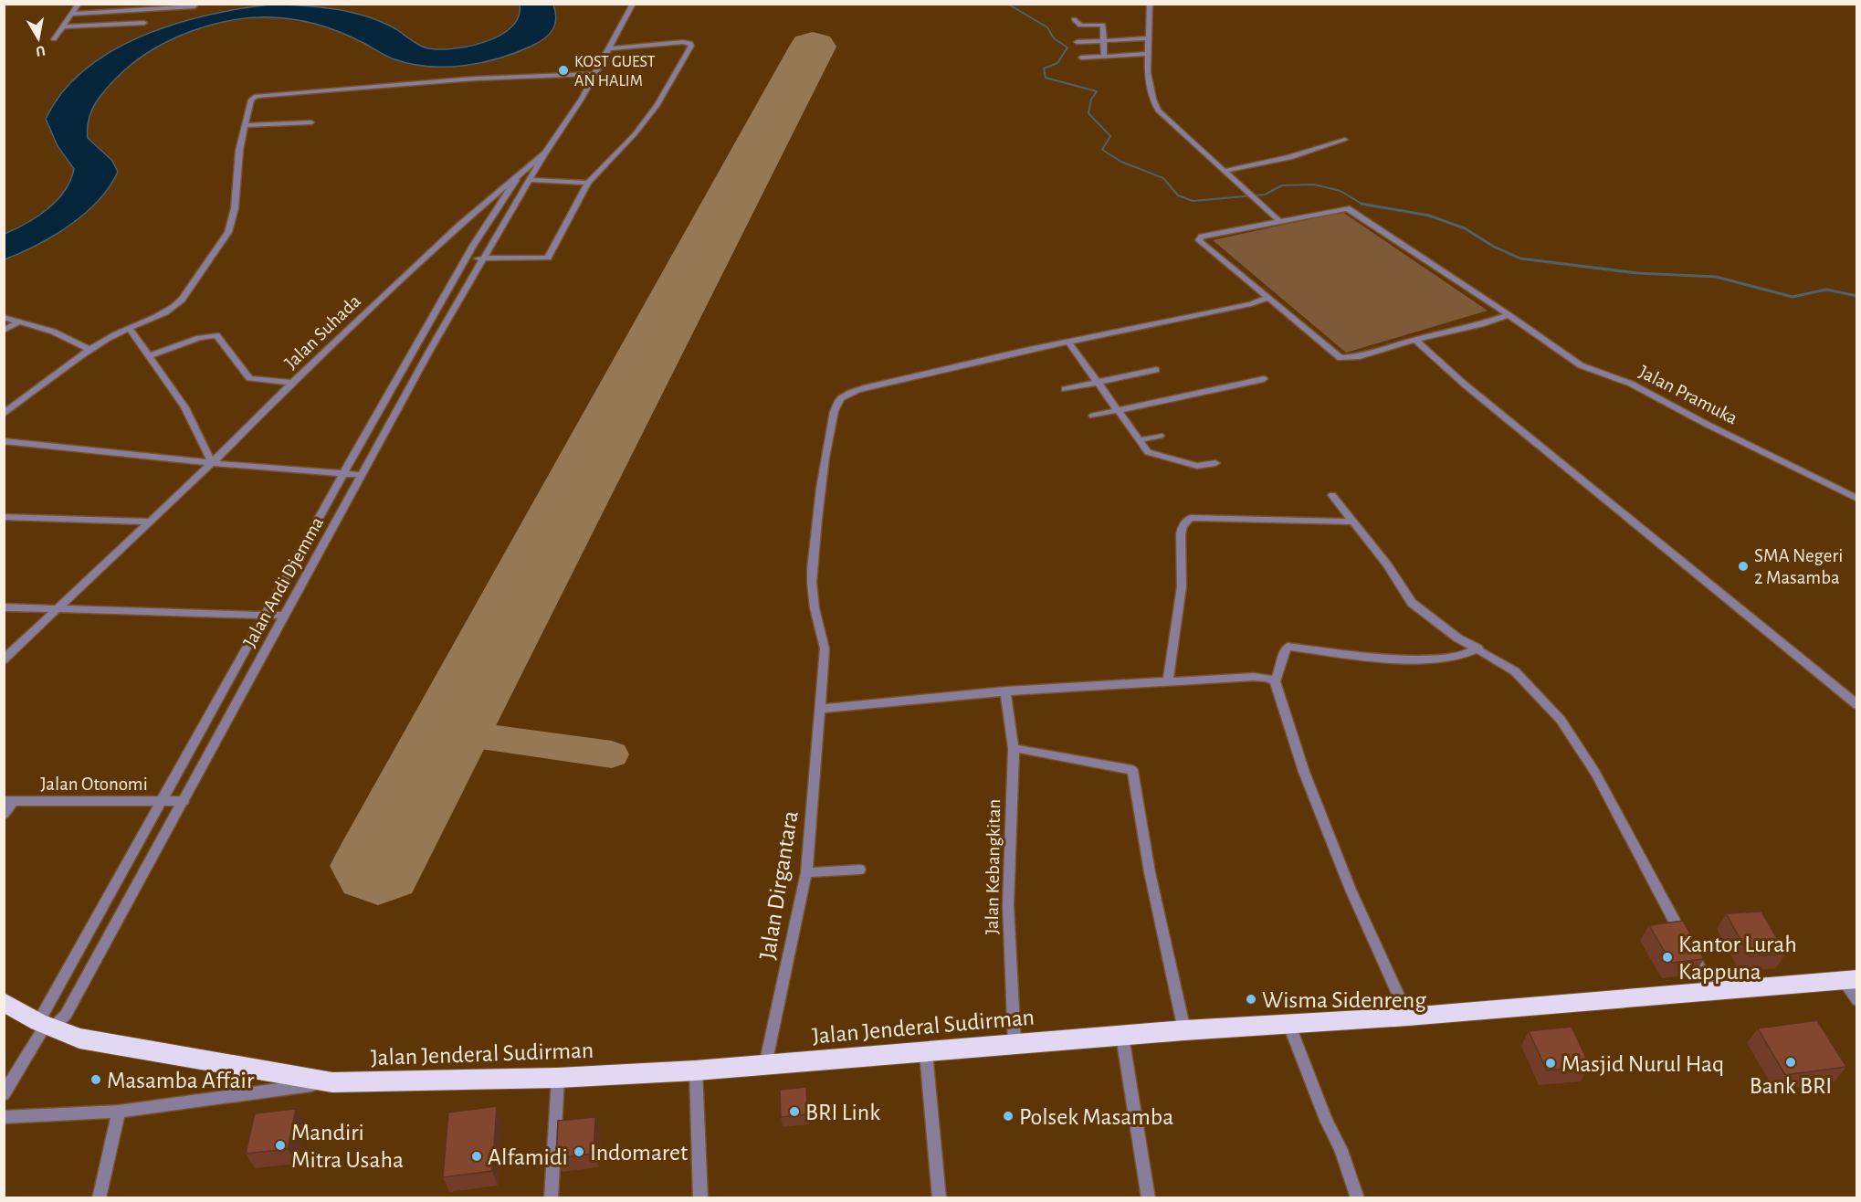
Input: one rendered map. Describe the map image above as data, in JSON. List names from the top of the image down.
{
  "streets": {
    "highway": ["Jalan Jenderal Sudirman"],
    "street": [
      "Jalan Suhada",
      "Jalan Pramuka",
      "Jalan Andi Djemma",
      "Jalan Otonomi",
      "Jalan Kebangkitan",
      "Jalan Dirgantara"
    ]
  },
  "crossings": [
    ["Jalan Suhada", "Jalan Andi Djemma"],
    ["Jalan Andi Djemma", "Jalan Otonomi"],
    ["Jalan Andi Djemma", "Jalan Jenderal Sudirman"],
    ["Jalan Kebangkitan", "Jalan Jenderal Sudirman"],
    ["Jalan Dirgantara", "Jalan Jenderal Sudirman"]
  ],
  "places": [
    "KOST GUEST AN HALIM",
    "SMA Negeri 2 Masamba",
    "Kantor Lurah Kappuna",
    "Wisma Sidenreng",
    "Bank BRI",
    "Masjid Nurul Haq",
    "Masamba Affair",
    "BRI Link",
    "Polsek Masamba",
    "Mandiri Mitra Usaha",
    "Indomaret",
    "Alfamidi"
  ],
  "north": "bottom"
}
